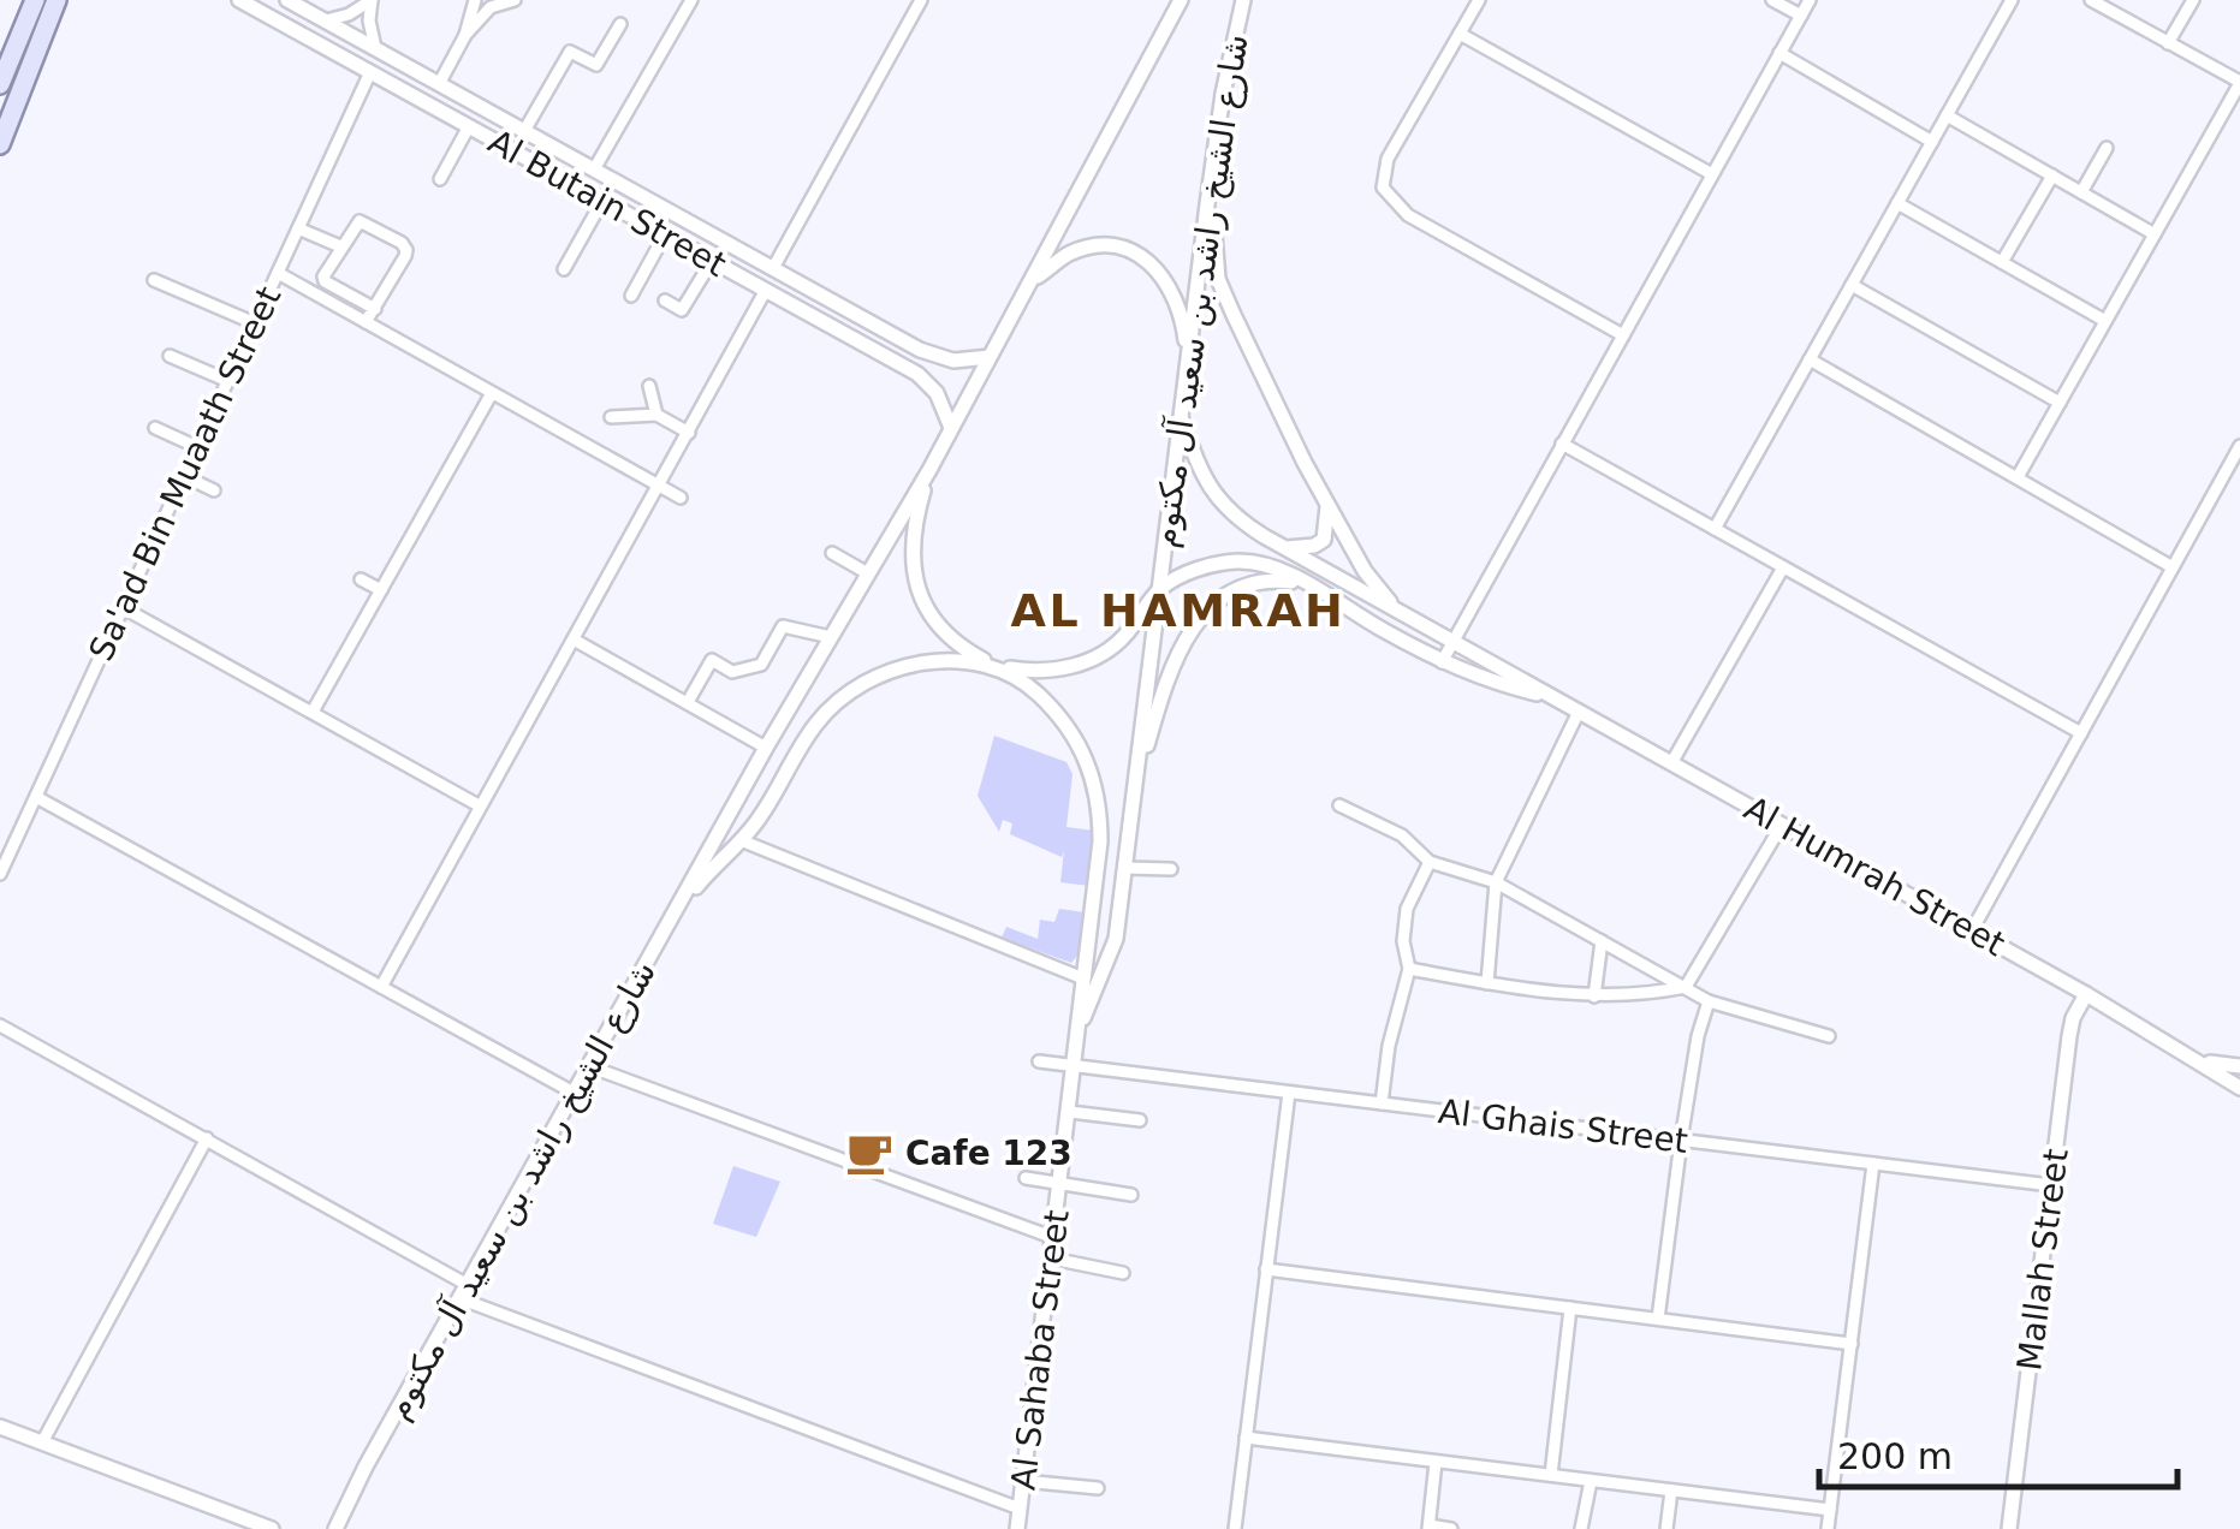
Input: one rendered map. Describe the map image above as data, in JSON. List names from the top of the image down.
{
  "streets": {
    "street": [
      "Al Butain Street",
      "شارع الشيخ راشد بن سعيد آل مكتوم",
      "Sa'ad Bin Muaath Street",
      "Al Humrah Street",
      "Al Ghais Street",
      "Mallah Street",
      "Al Sahaba Street"
    ]
  },
  "crossings": [
    ["Al Butain Street", "شارع الشيخ راشد بن سعيد آل مكتوم"],
    ["Al Butain Street", "Sa'ad Bin Muaath Street"],
    ["شارع الشيخ راشد بن سعيد آل مكتوم", "Al Humrah Street"],
    ["شارع الشيخ راشد بن سعيد آل مكتوم", "Al Sahaba Street"],
    ["Al Humrah Street", "Mallah Street"],
    ["Al Ghais Street", "Mallah Street"],
    ["Al Ghais Street", "Al Sahaba Street"]
  ],
  "districts": ["AL HAMRAH"],
  "places": {
    "cafe": ["Cafe 123"]
  },
  "scale_bar": "200 m"
}
